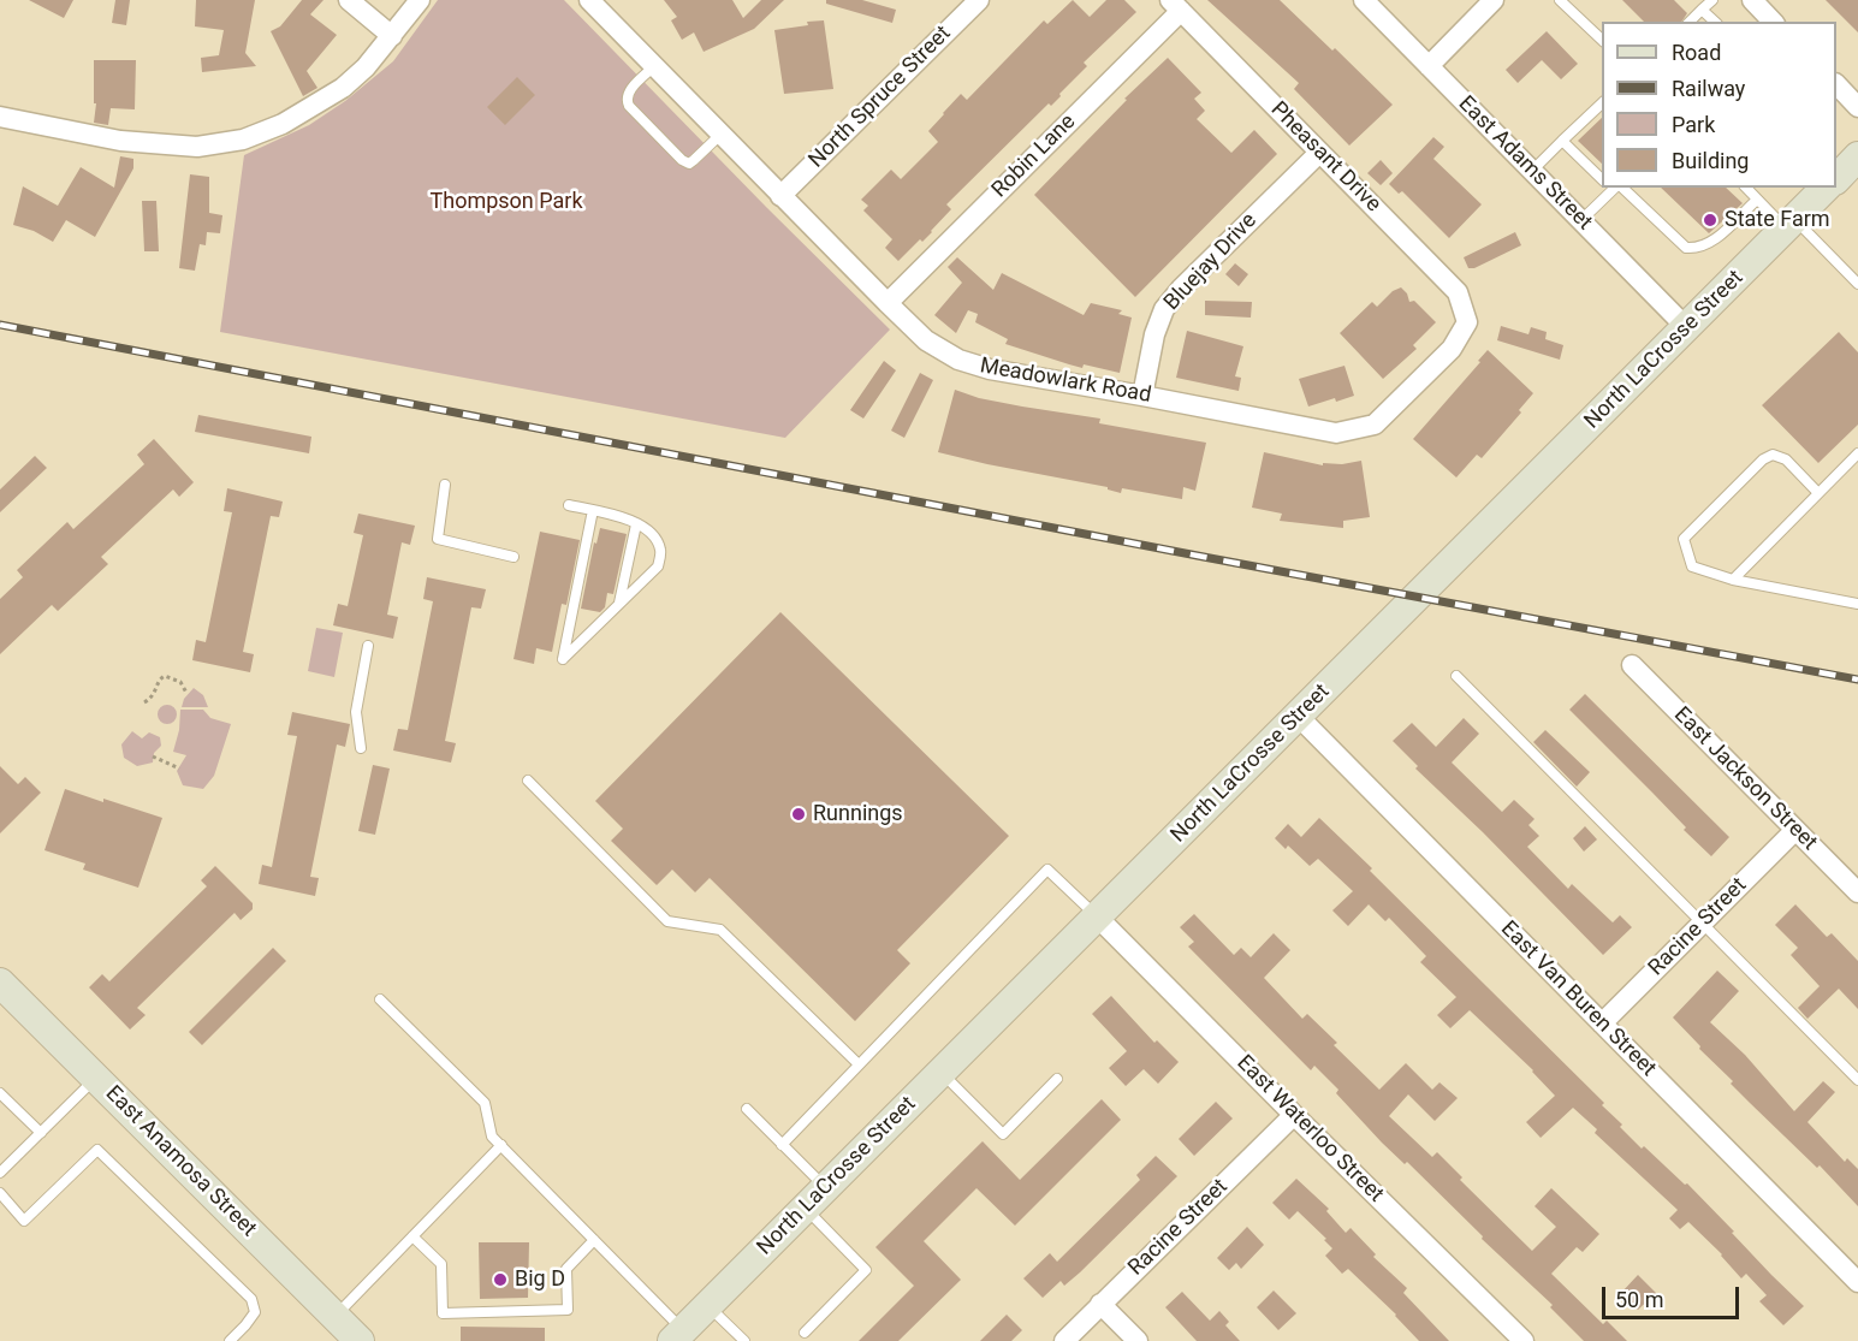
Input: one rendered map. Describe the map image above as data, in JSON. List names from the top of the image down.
{
  "streets": {
    "main road": ["North LaCrosse Street", "East Anamosa Street"],
    "street": [
      "North Spruce Street",
      "Robin Lane",
      "Pheasant Drive",
      "East Adams Street",
      "Bluejay Drive",
      "Meadowlark Road",
      "East Jackson Street",
      "Racine Street",
      "East Van Buren Street",
      "East Waterloo Street"
    ]
  },
  "crossings": [
    ["North Spruce Street", "Meadowlark Road"],
    ["Robin Lane", "Pheasant Drive"],
    ["Robin Lane", "Meadowlark Road"],
    ["Pheasant Drive", "Bluejay Drive"],
    ["Pheasant Drive", "Meadowlark Road"],
    ["East Adams Street", "North LaCrosse Street"],
    ["Bluejay Drive", "Meadowlark Road"],
    ["North LaCrosse Street", "East Van Buren Street"],
    ["North LaCrosse Street", "East Waterloo Street"],
    ["East Jackson Street", "Racine Street"],
    ["Racine Street", "East Van Buren Street"],
    ["Racine Street", "East Waterloo Street"]
  ],
  "parks": ["Thompson Park"],
  "places": ["State Farm", "Runnings", "Big D"],
  "legend": [
    "Road",
    "Railway",
    "Park",
    "Building"
  ],
  "scale_bar": "50 m"
}
